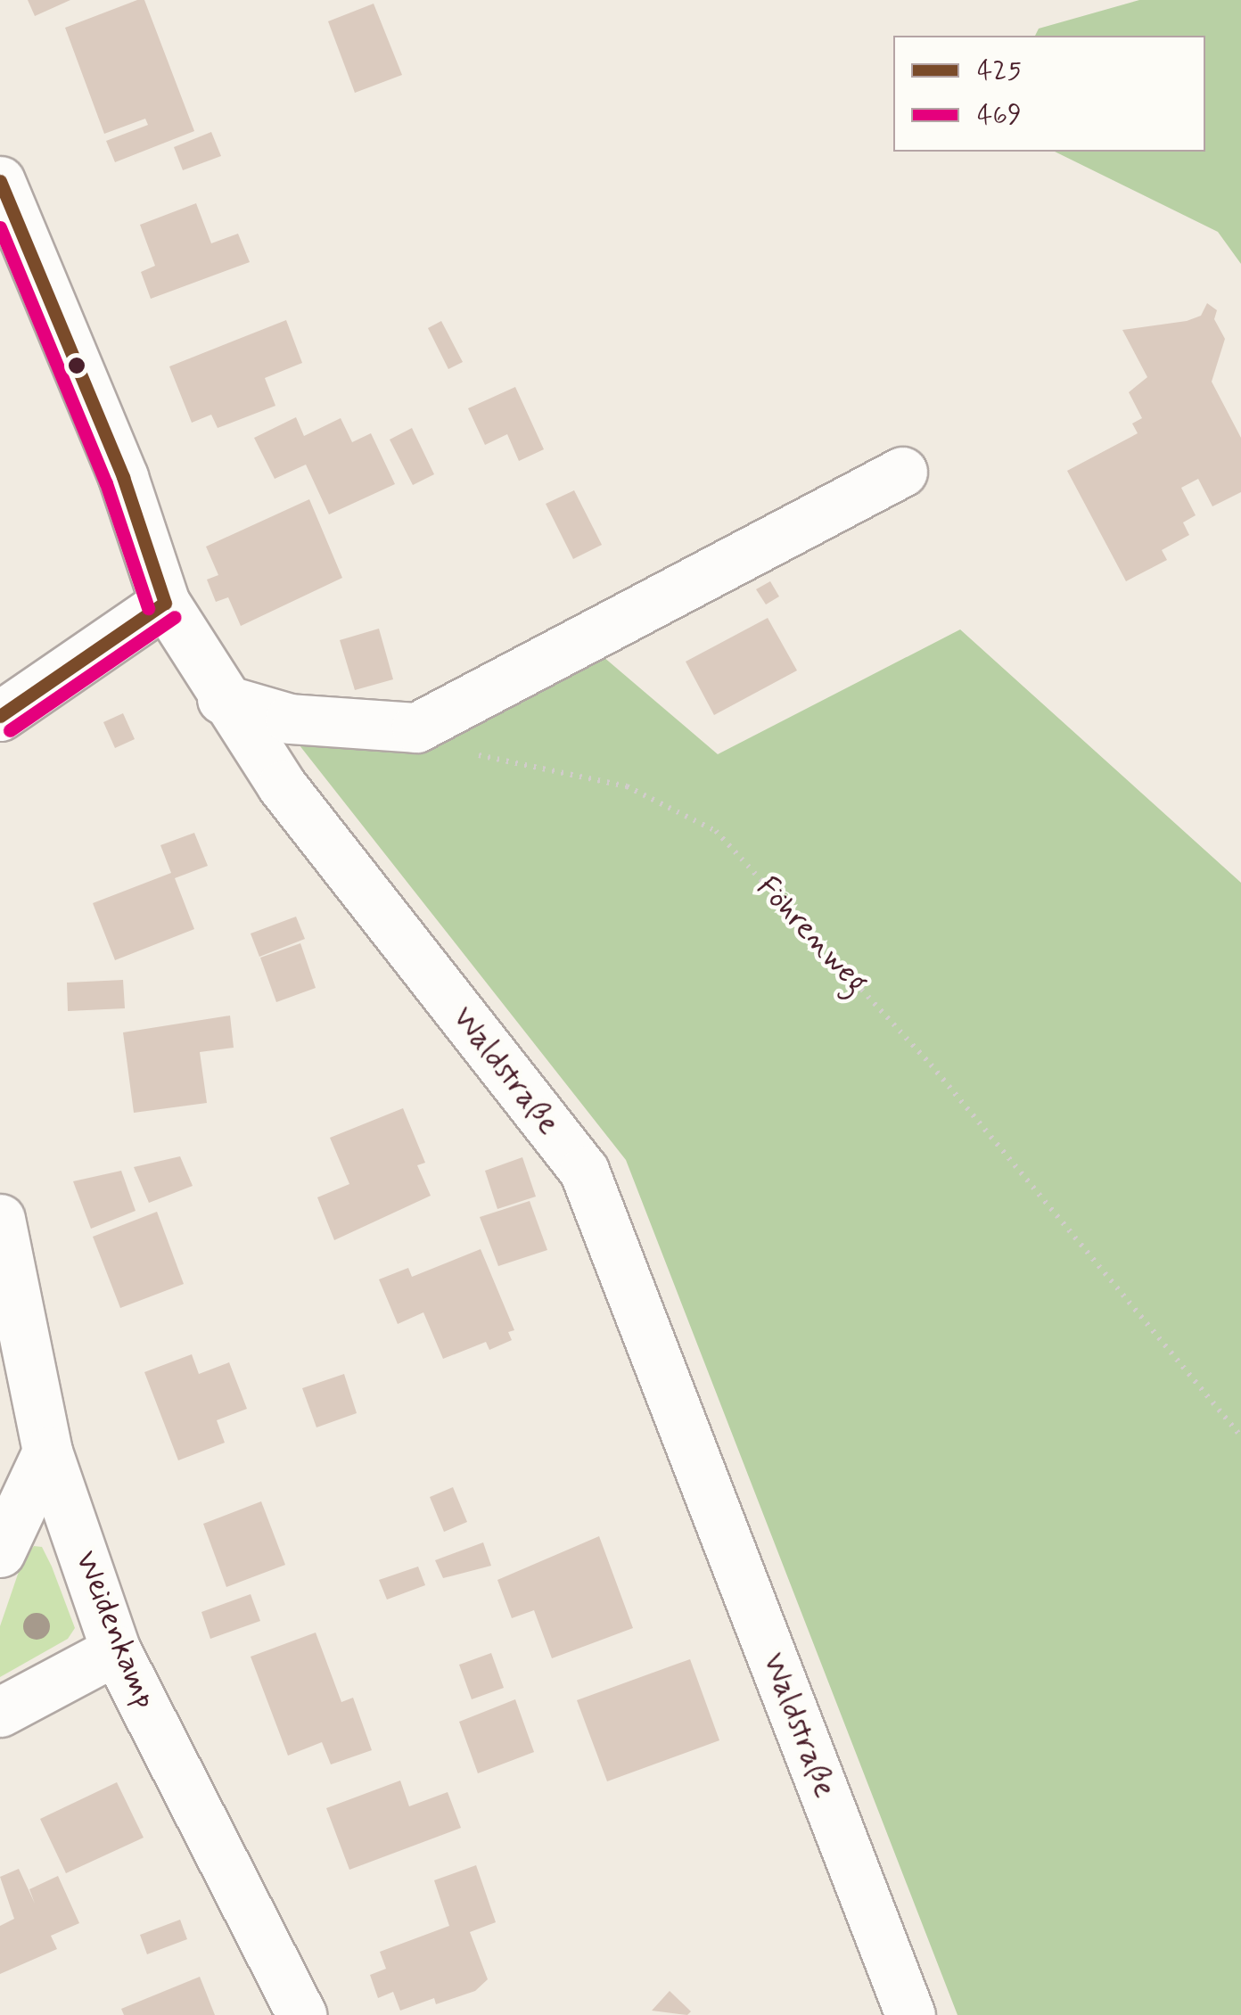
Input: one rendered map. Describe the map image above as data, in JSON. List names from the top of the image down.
{
  "streets": {
    "street": ["Waldstraße", "Weidenkamp"],
    "path": ["Föhrenweg"]
  },
  "lines": ["transit line 425", "transit line 469"],
  "legend": ["425", "469"]
}
